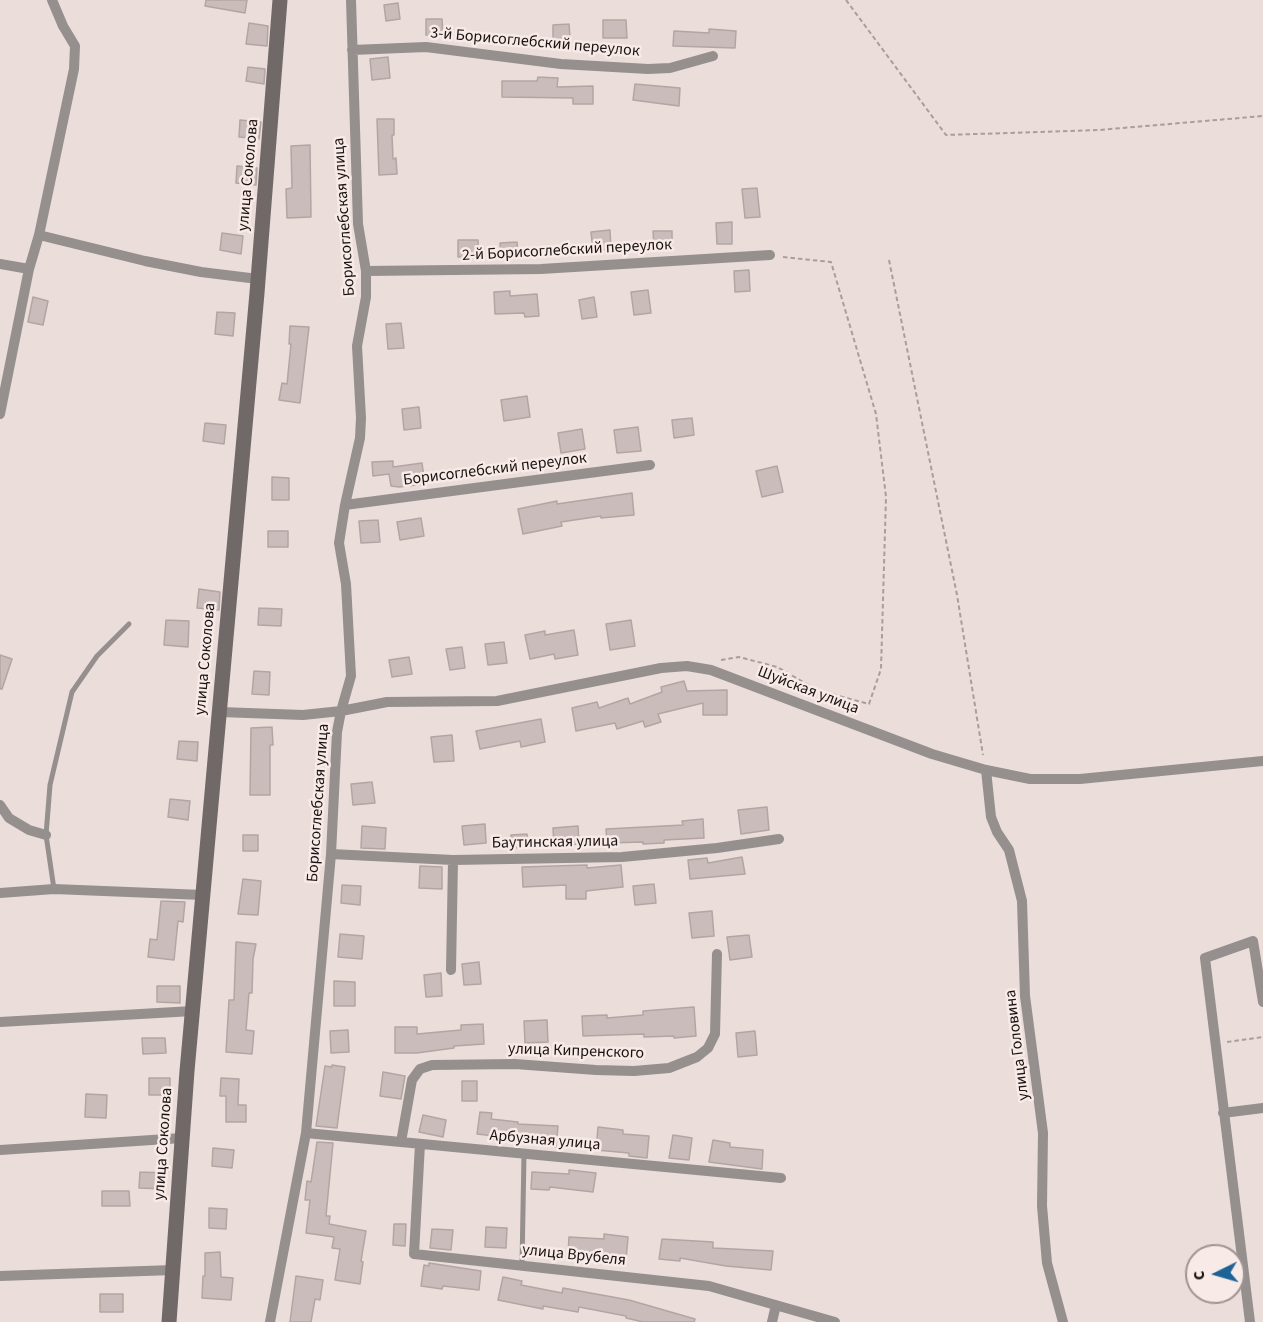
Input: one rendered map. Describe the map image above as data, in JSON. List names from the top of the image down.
{
  "streets": {
    "main road": ["улица Соколова"],
    "street": [
      "3-й Борисоглебский переулок",
      "Борисоглебская улица",
      "2-й Борисоглебский переулок",
      "Борисоглебский переулок",
      "Шуйская улица",
      "Баутинская улица",
      "улица Головина",
      "улица Кипренского",
      "Арбузная улица",
      "улица Врубеля"
    ]
  },
  "crossings": [
    ["3-й Борисоглебский переулок", "Борисоглебская улица"],
    ["улица Соколова", "Шуйская улица"],
    ["Борисоглебская улица", "2-й Борисоглебский переулок"],
    ["Борисоглебская улица", "Борисоглебский переулок"],
    ["Борисоглебская улица", "Шуйская улица"],
    ["Борисоглебская улица", "Баутинская улица"],
    ["Борисоглебская улица", "Арбузная улица"],
    ["Шуйская улица", "улица Головина"],
    ["улица Кипренского", "Арбузная улица"],
    ["Арбузная улица", "улица Врубеля"]
  ],
  "north": "left"
}
